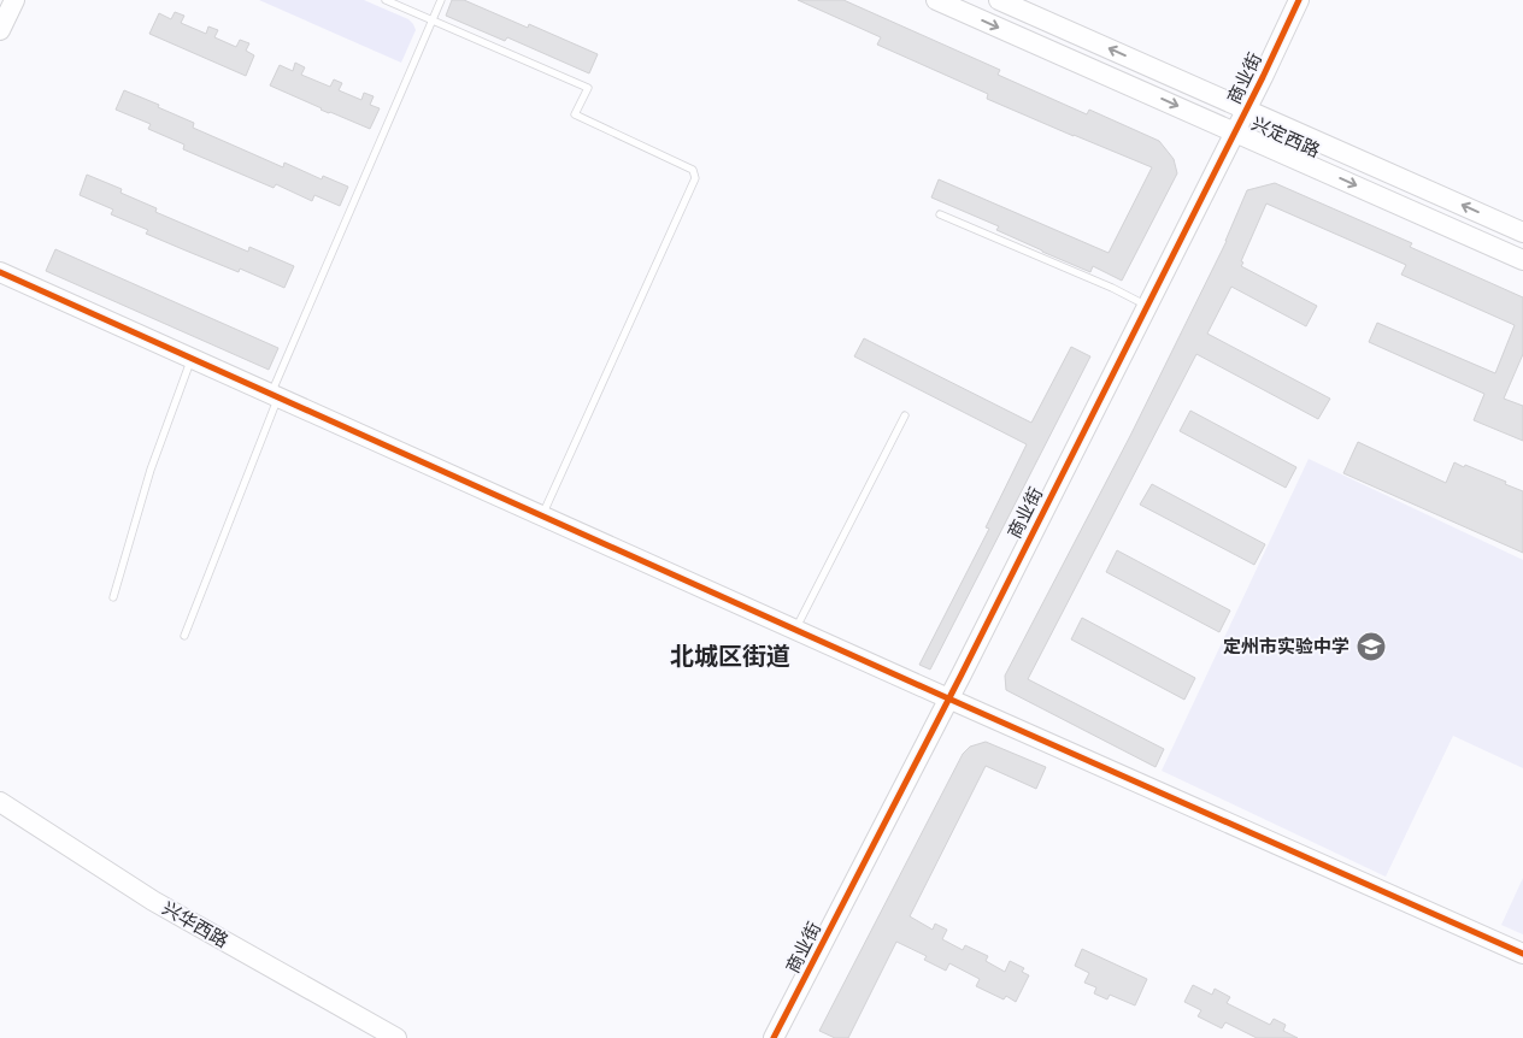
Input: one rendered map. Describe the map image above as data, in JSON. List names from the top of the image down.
{
  "streets": {
    "street": ["商业街", "兴定西路", "兴华西路"]
  },
  "crossings": [
    ["商业街", "兴定西路"]
  ],
  "districts": ["北城区街道"],
  "places": {
    "school or university": ["定州市实验中学"]
  }
}
